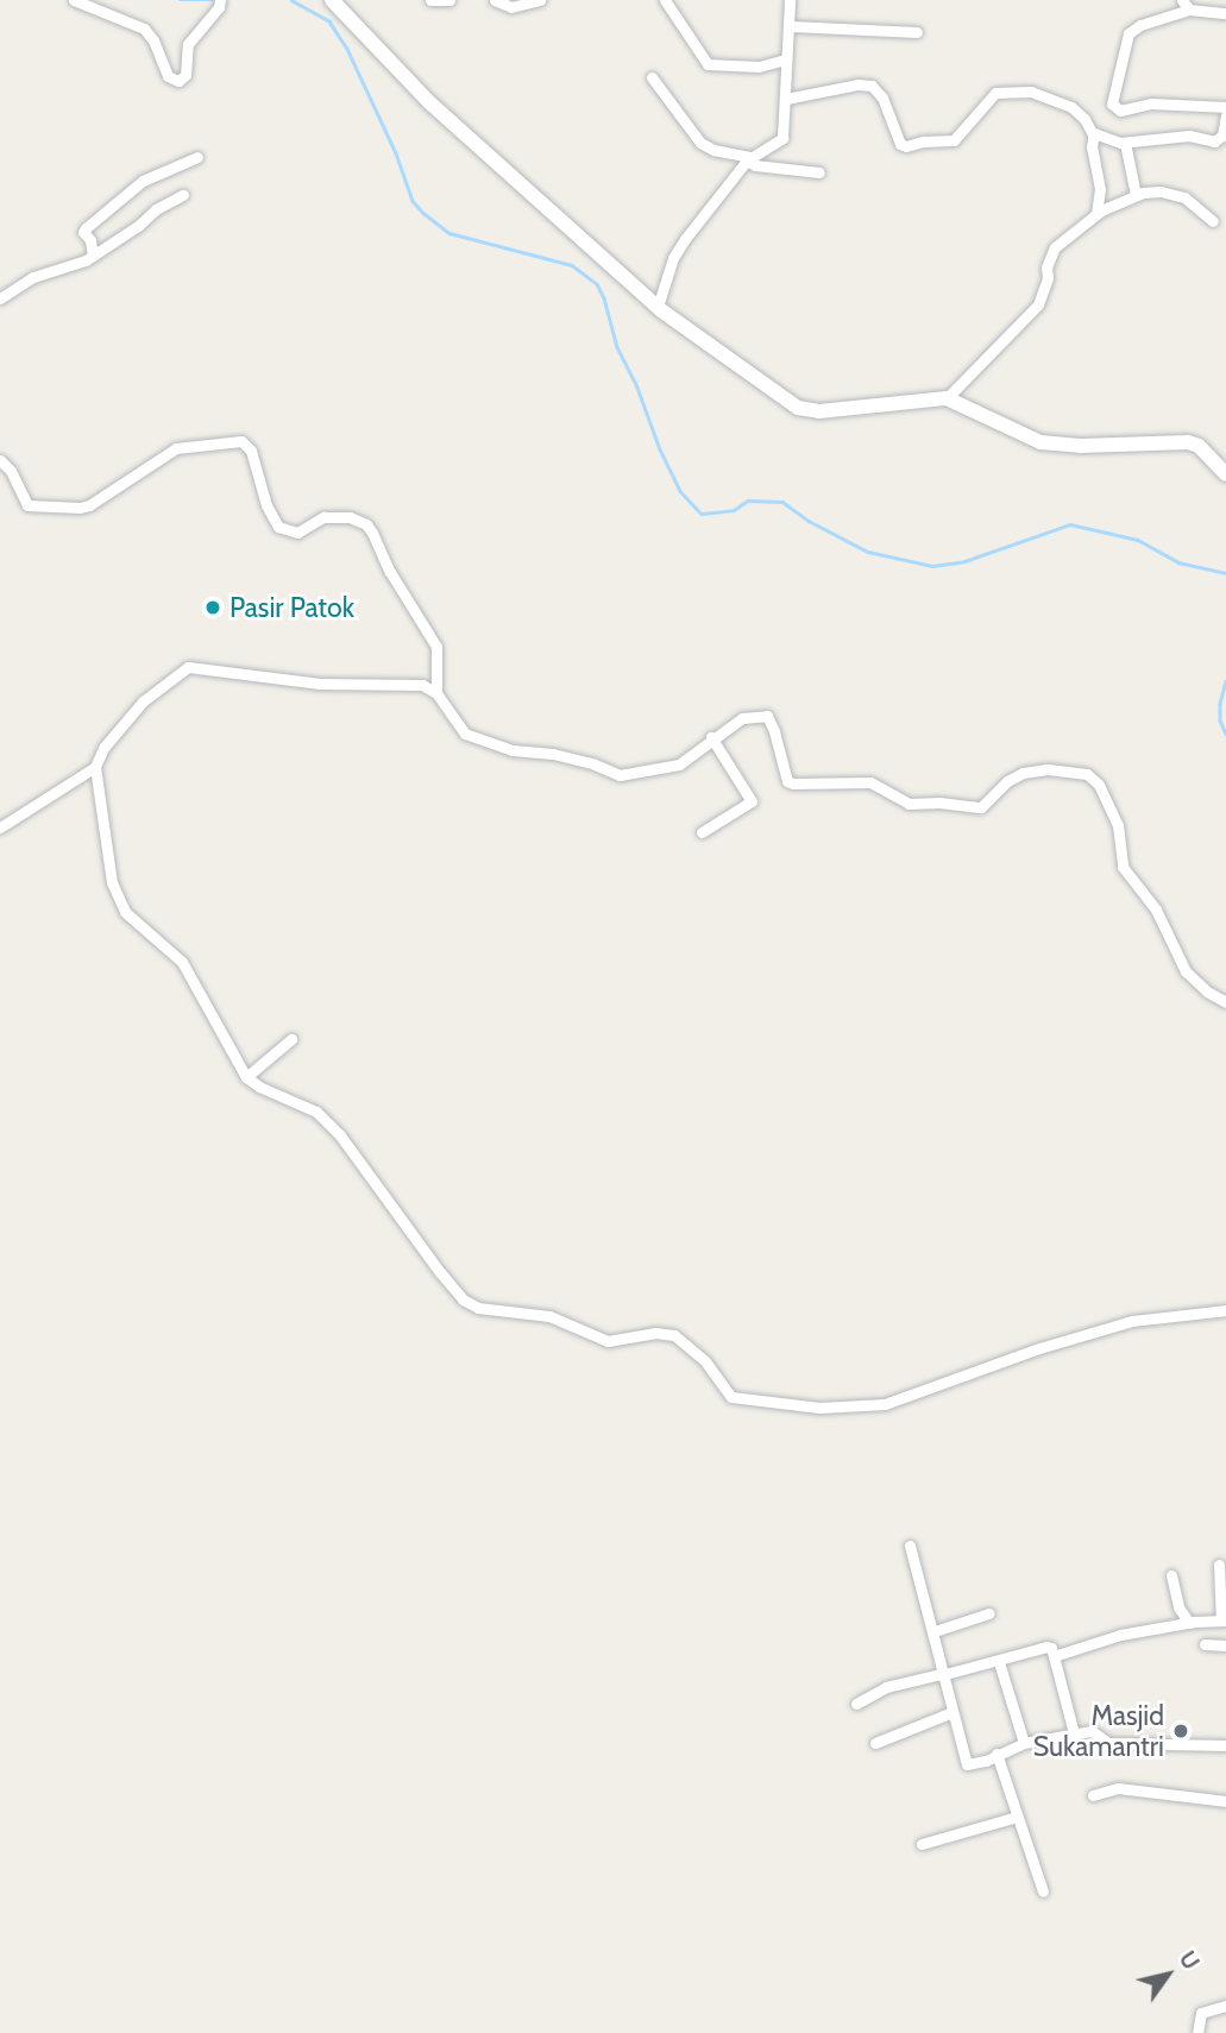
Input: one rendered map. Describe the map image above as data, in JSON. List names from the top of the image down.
{
  "places": ["Pasir Patok", "Masjid Sukamantri"],
  "north": "top right"
}
